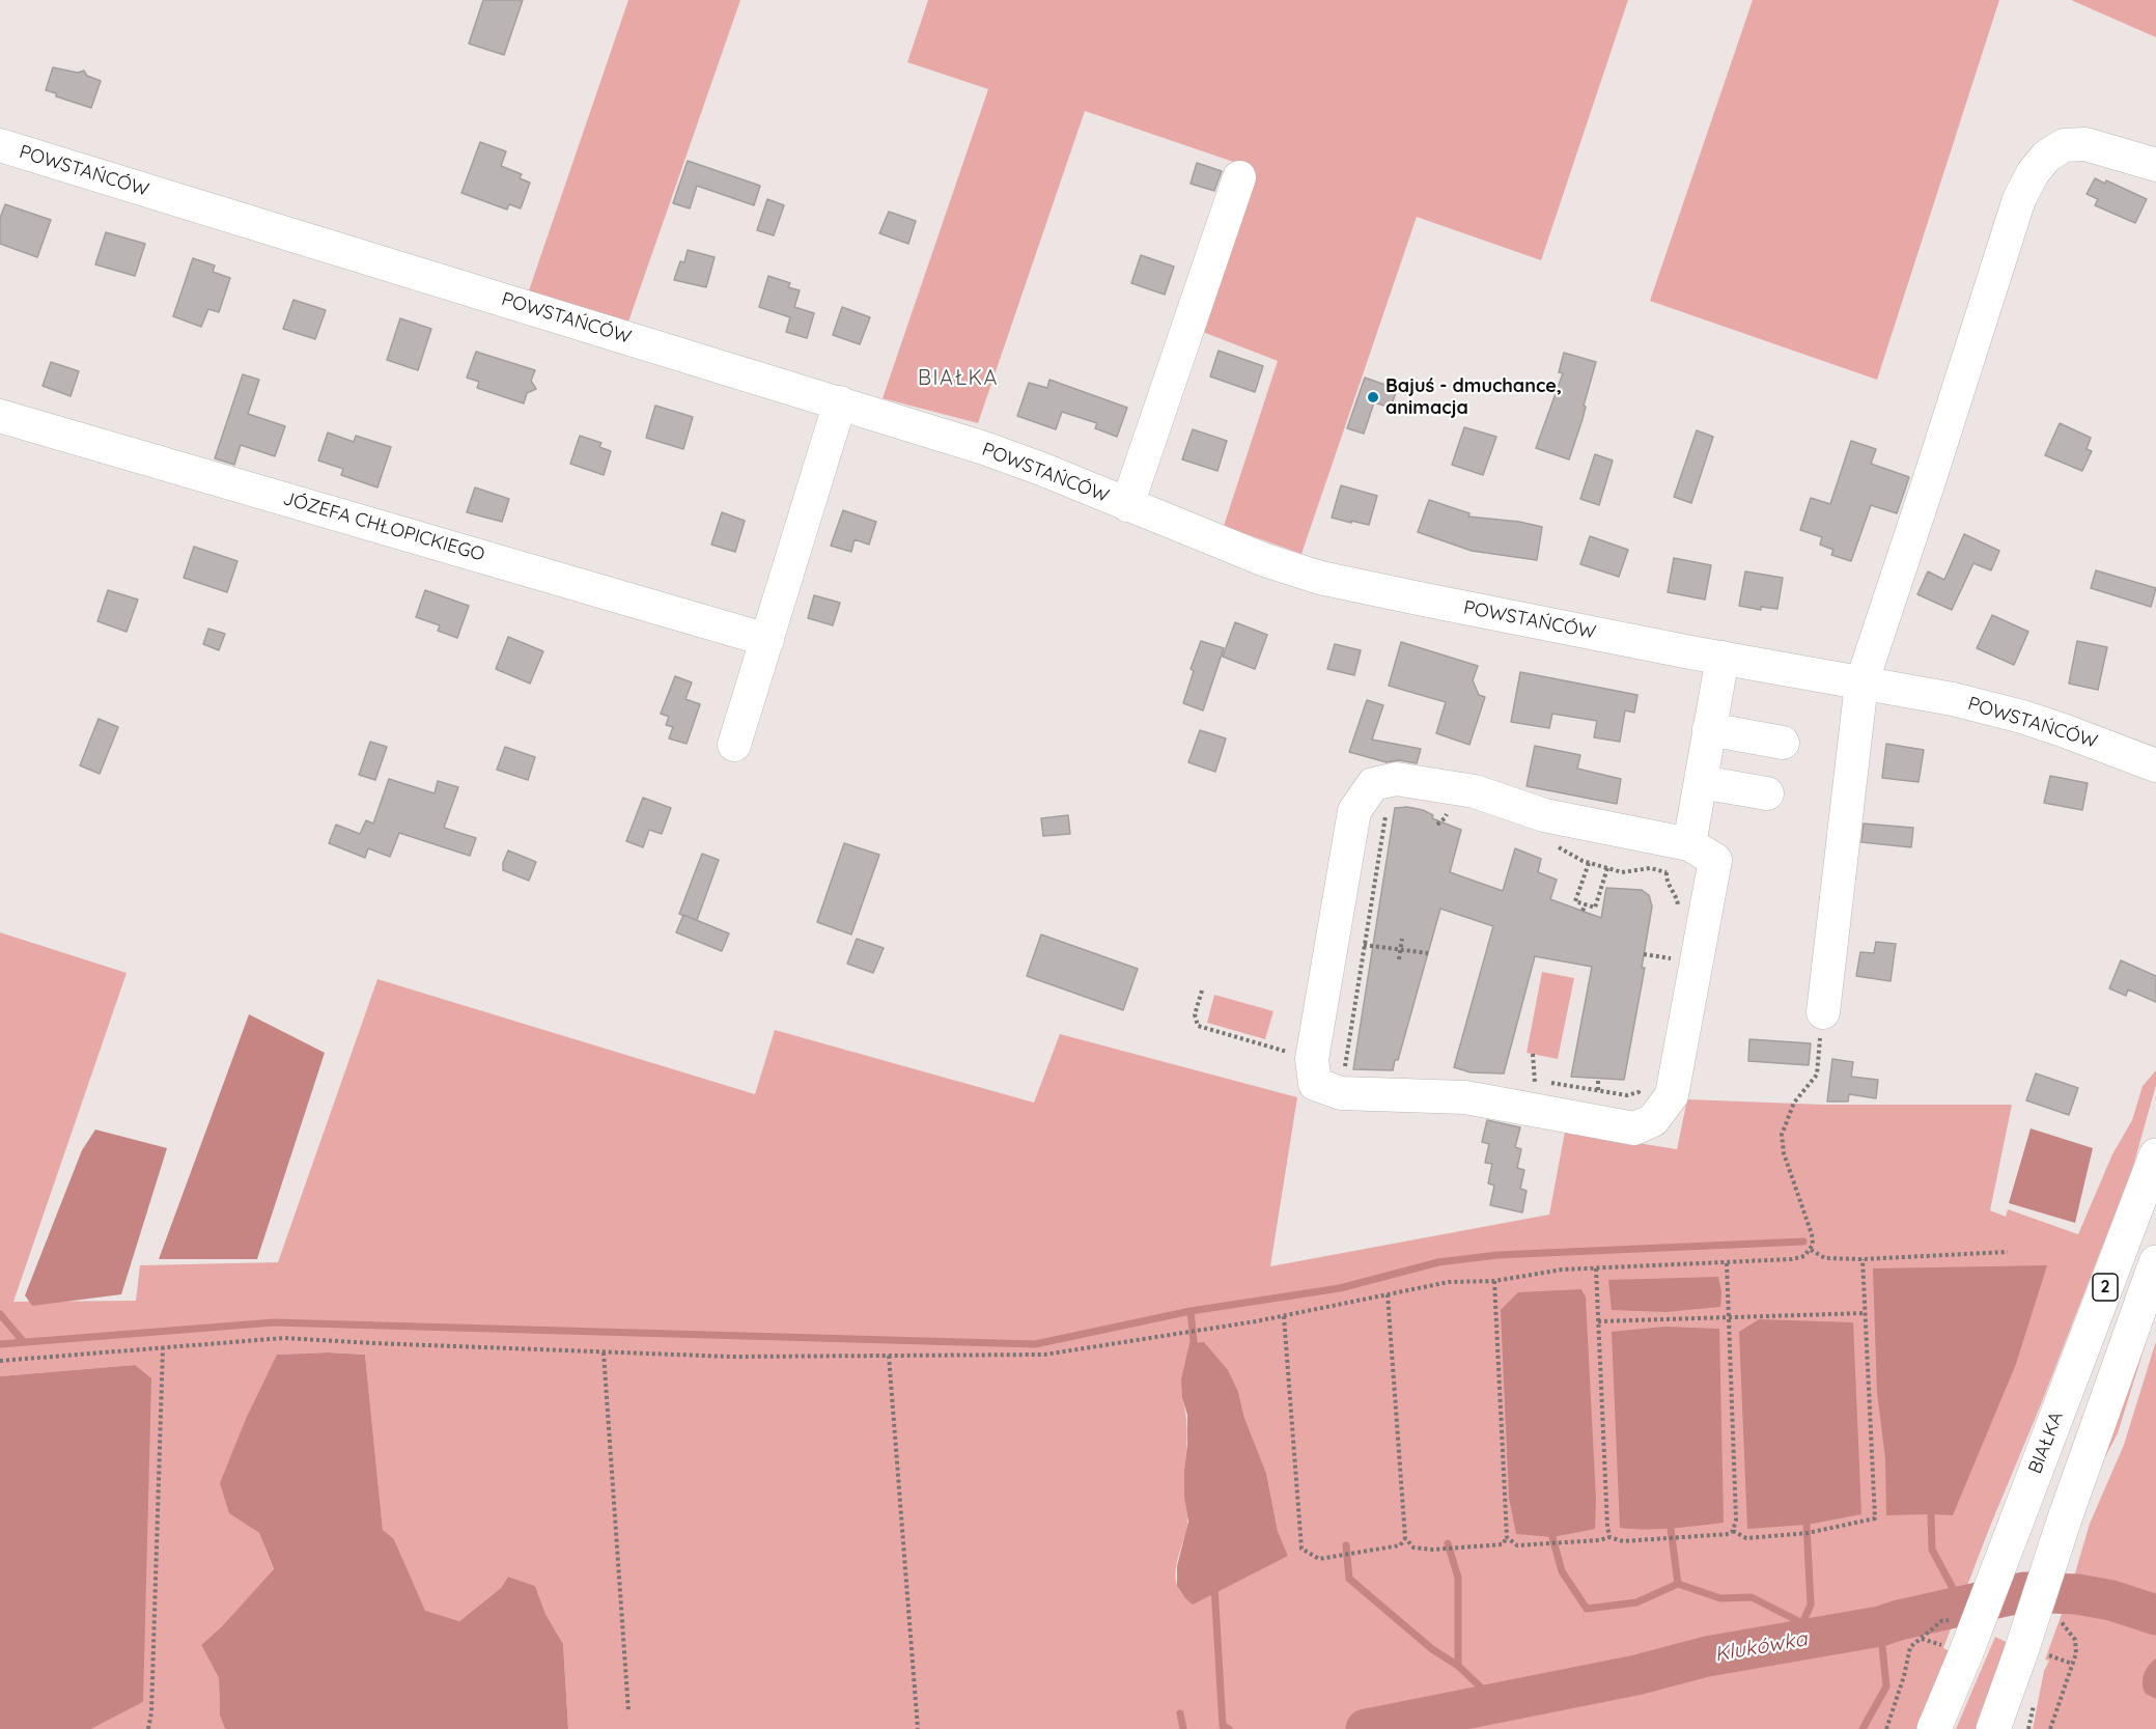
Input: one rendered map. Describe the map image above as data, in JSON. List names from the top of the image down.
{
  "streets": {
    "highway": ["2", "BIAŁKA"],
    "street": ["POWSTAŃCÓW", "JÓZEFA CHŁOPICKIEGO"]
  },
  "districts": ["BIAŁKA"],
  "water": ["Klukówka"],
  "places": ["Bajuś - dmuchance, animacja"]
}
